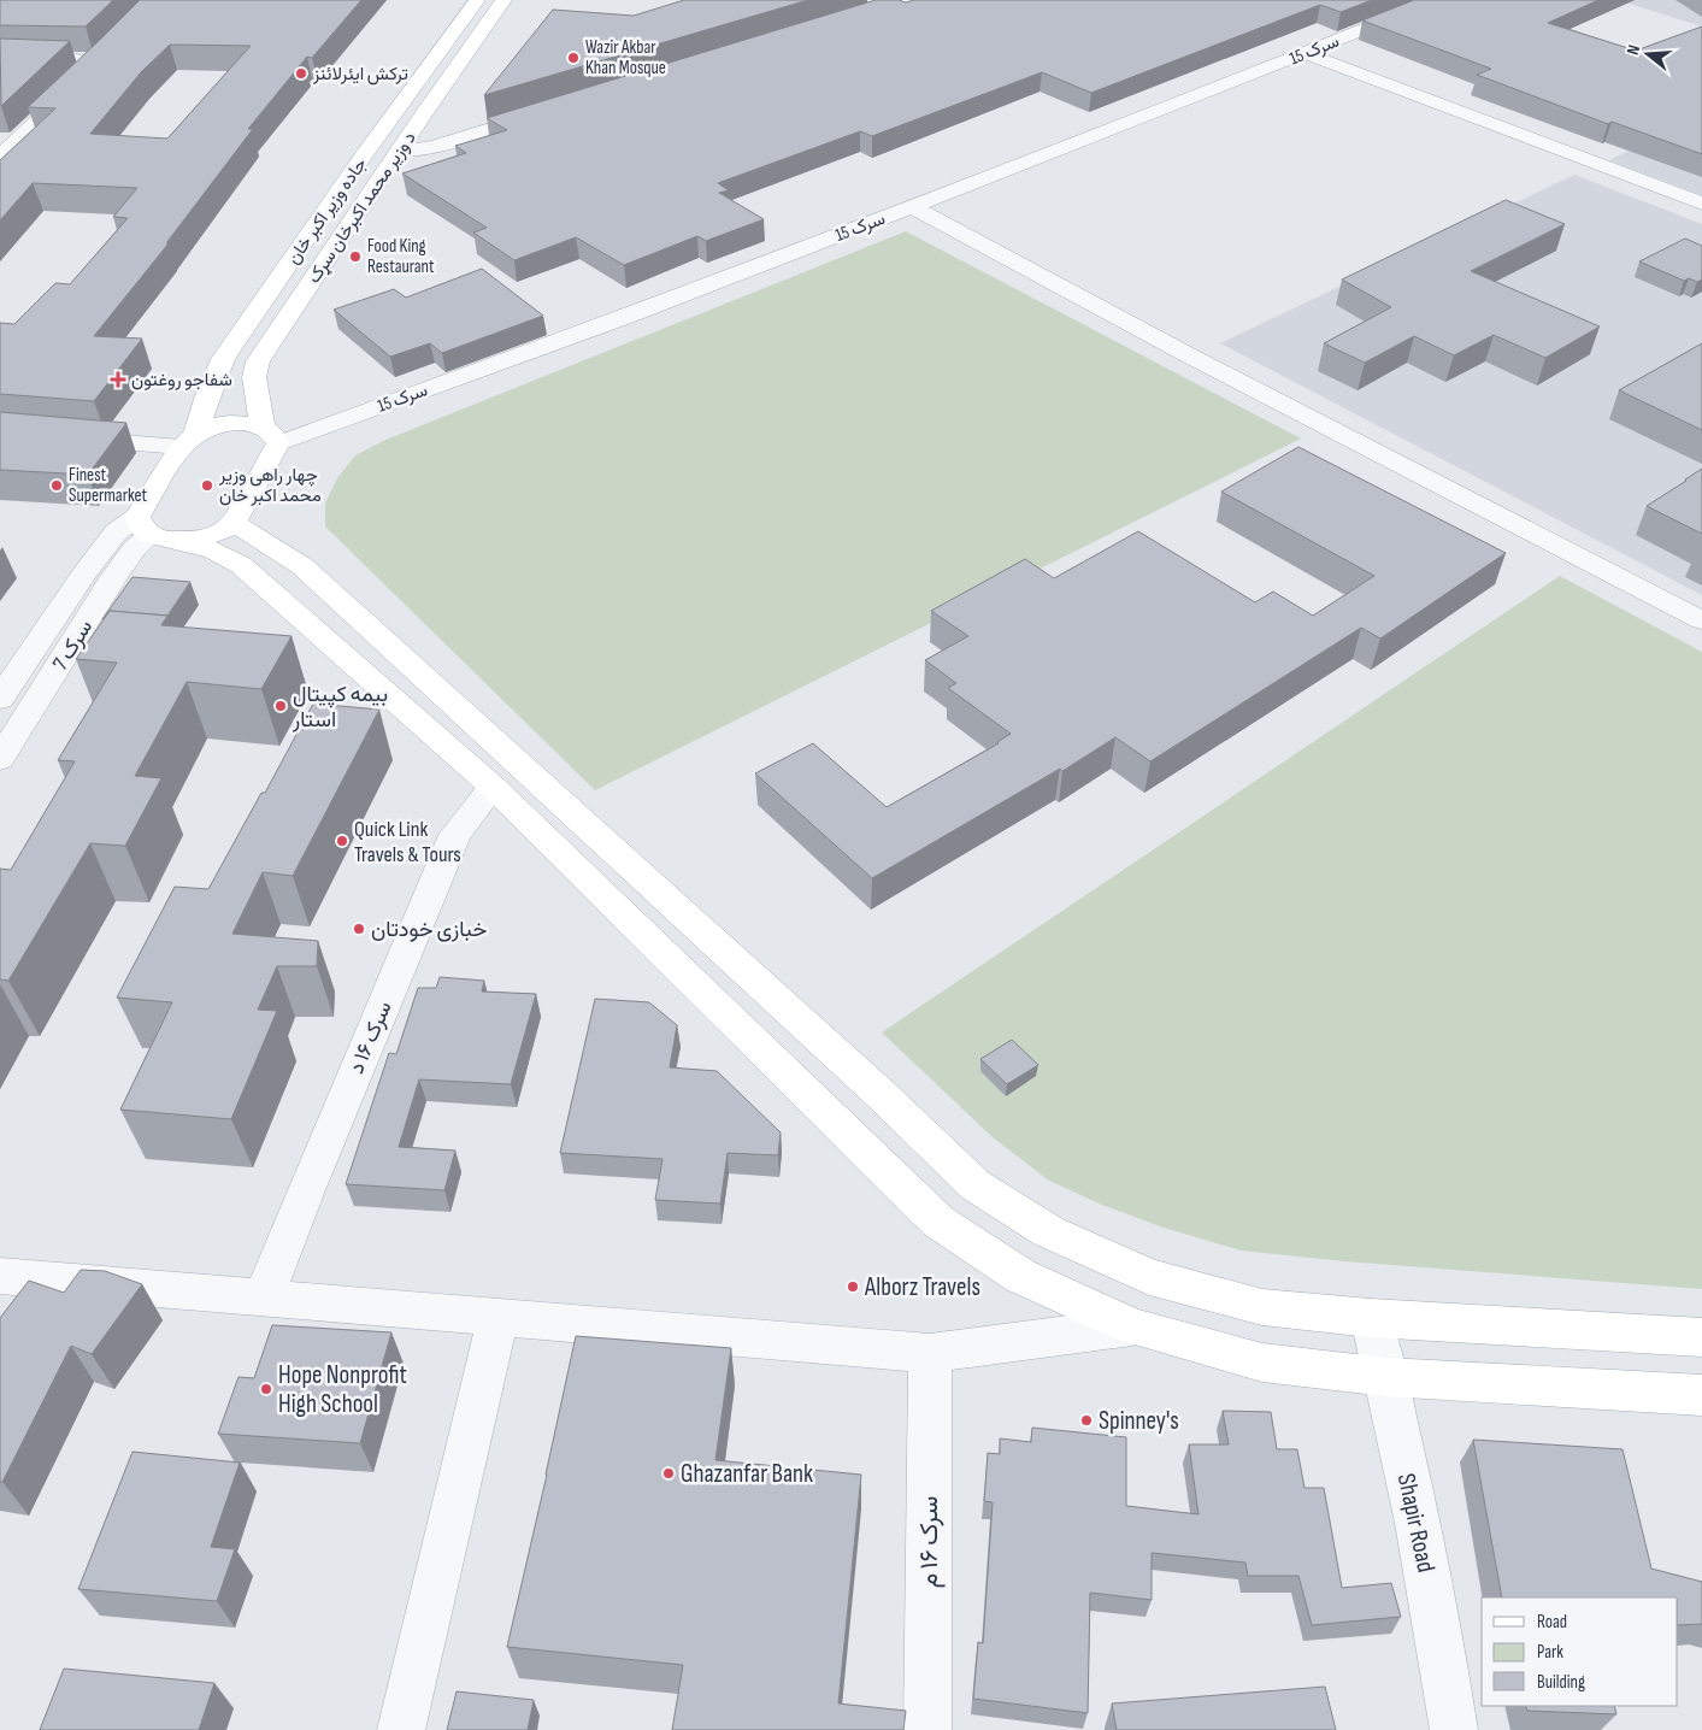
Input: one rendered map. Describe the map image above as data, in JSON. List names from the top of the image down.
{
  "streets": {
    "main road": ["د وزیر محمد اکبرخان سړک", "جاده وزیر اکبر خان"],
    "street": [
      "سرک 15",
      "سرک 7",
      "سرک ۱۶ د",
      "Shapir Road",
      "سرک ۱۶ م"
    ]
  },
  "crossings": [
    ["سرک 15", "د وزیر محمد اکبرخان سړک"],
    ["جاده وزیر اکبر خان", "سرک 7"]
  ],
  "places": {
    "other": [
      "Wazir Akbar Khan Mosque",
      "ترکش ایئرلائنز",
      "Food King Restaurant",
      "Finest Supermarket",
      "چهار راهی وزیر محمد اکبر خان",
      "بیمه کپیتال استار",
      "Quick Link Travels & Tours",
      "خبازی خودتان",
      "Alborz Travels",
      "Hope Nonprofit High School",
      "Spinney's",
      "Ghazanfar Bank"
    ],
    "health": ["شفاجو روغتون"]
  },
  "legend": ["Road", "Park", "Building"],
  "north": "left"
}
